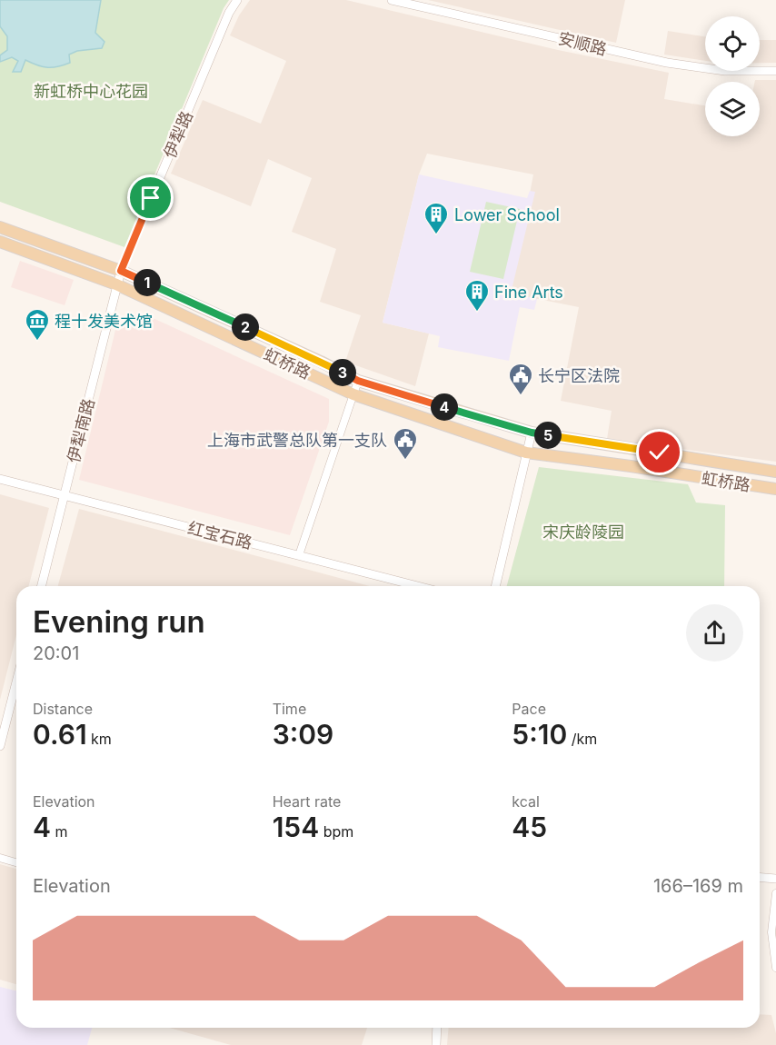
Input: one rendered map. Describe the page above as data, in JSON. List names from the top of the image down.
{
  "streets": {
    "main road": ["虹桥路"],
    "street": [
      "安顺路",
      "伊犁路",
      "伊犁南路",
      "红宝石路"
    ]
  },
  "crossings": [
    ["伊犁路", "虹桥路"],
    ["伊犁路", "伊犁南路"],
    ["虹桥路", "伊犁南路"],
    ["伊犁南路", "红宝石路"]
  ],
  "parks": ["新虹桥中心花园", "宋庆龄陵园"],
  "places": {
    "building": ["Lower School", "Fine Arts"],
    "museum": ["程十发美术馆"],
    "public building": ["长宁区法院", "上海市武警总队第一支队"]
  },
  "page": {
    "pins": [
      "1",
      "2",
      "3",
      "4",
      "5"
    ],
    "heading": ["Evening run", "20:01"],
    "stats": [
      ["Distance", "0.61 km"],
      ["Time", "3:09"],
      ["Pace", "5:10 /km"],
      ["Elevation", "4 m"],
      ["Heart rate", "154 bpm"],
      ["kcal", "45"]
    ],
    "chart": ["Elevation", "166–169 m"]
  }
}
